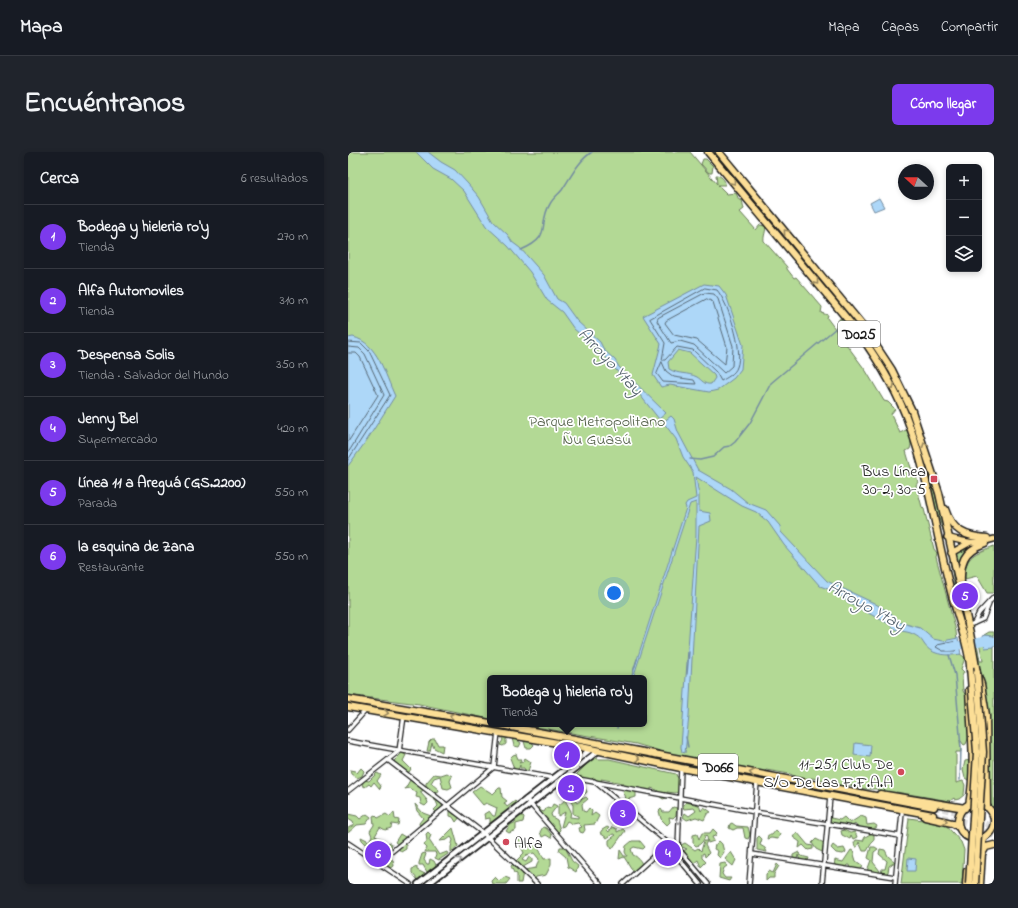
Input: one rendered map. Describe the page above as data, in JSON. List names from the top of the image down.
{
  "streets": {
    "highway": ["D025", "D066"]
  },
  "water": ["Arroyo Ytay"],
  "parks": ["Parque Metropolitano Ñu Guasú"],
  "places": {
    "transit": ["Bus Línea 30-2, 30-5"],
    "other": ["11-251 Club De S/O De Las F.F.A.A", "Alfa"]
  },
  "north": "left",
  "page": {
    "header": "Mapa",
    "nav": ["Mapa", "Capas", "Compartir"],
    "title": "Encuéntranos",
    "buttons": "Cómo llegar",
    "heading": ["Cerca", "6 resultados"],
    "map_buttons": ["+", "−"],
    "list": [
      {
        "mark": "1",
        "name": "Bodega y hieleria ro'y",
        "note": "Tienda",
        "value": "270 m"
      },
      {
        "mark": "2",
        "name": "Alfa Automoviles",
        "note": "Tienda",
        "value": "310 m"
      },
      {
        "mark": "3",
        "name": "Despensa Solis",
        "note": "Tienda · Salvador del Mundo",
        "value": "350 m"
      },
      {
        "mark": "4",
        "name": "Jenny Bel",
        "note": "Supermercado",
        "value": "420 m"
      },
      {
        "mark": "5",
        "name": "Línea 11 a Areguá (GS.2200)",
        "note": "Parada",
        "value": "550 m"
      },
      {
        "mark": "6",
        "name": "la esquina de Zana",
        "note": "Restaurante",
        "value": "550 m"
      }
    ],
    "pins": [
      "5",
      "1",
      "2",
      "3",
      "4",
      "6"
    ],
    "popup": ["Bodega y hieleria ro'y", "Tienda"]
  }
}
